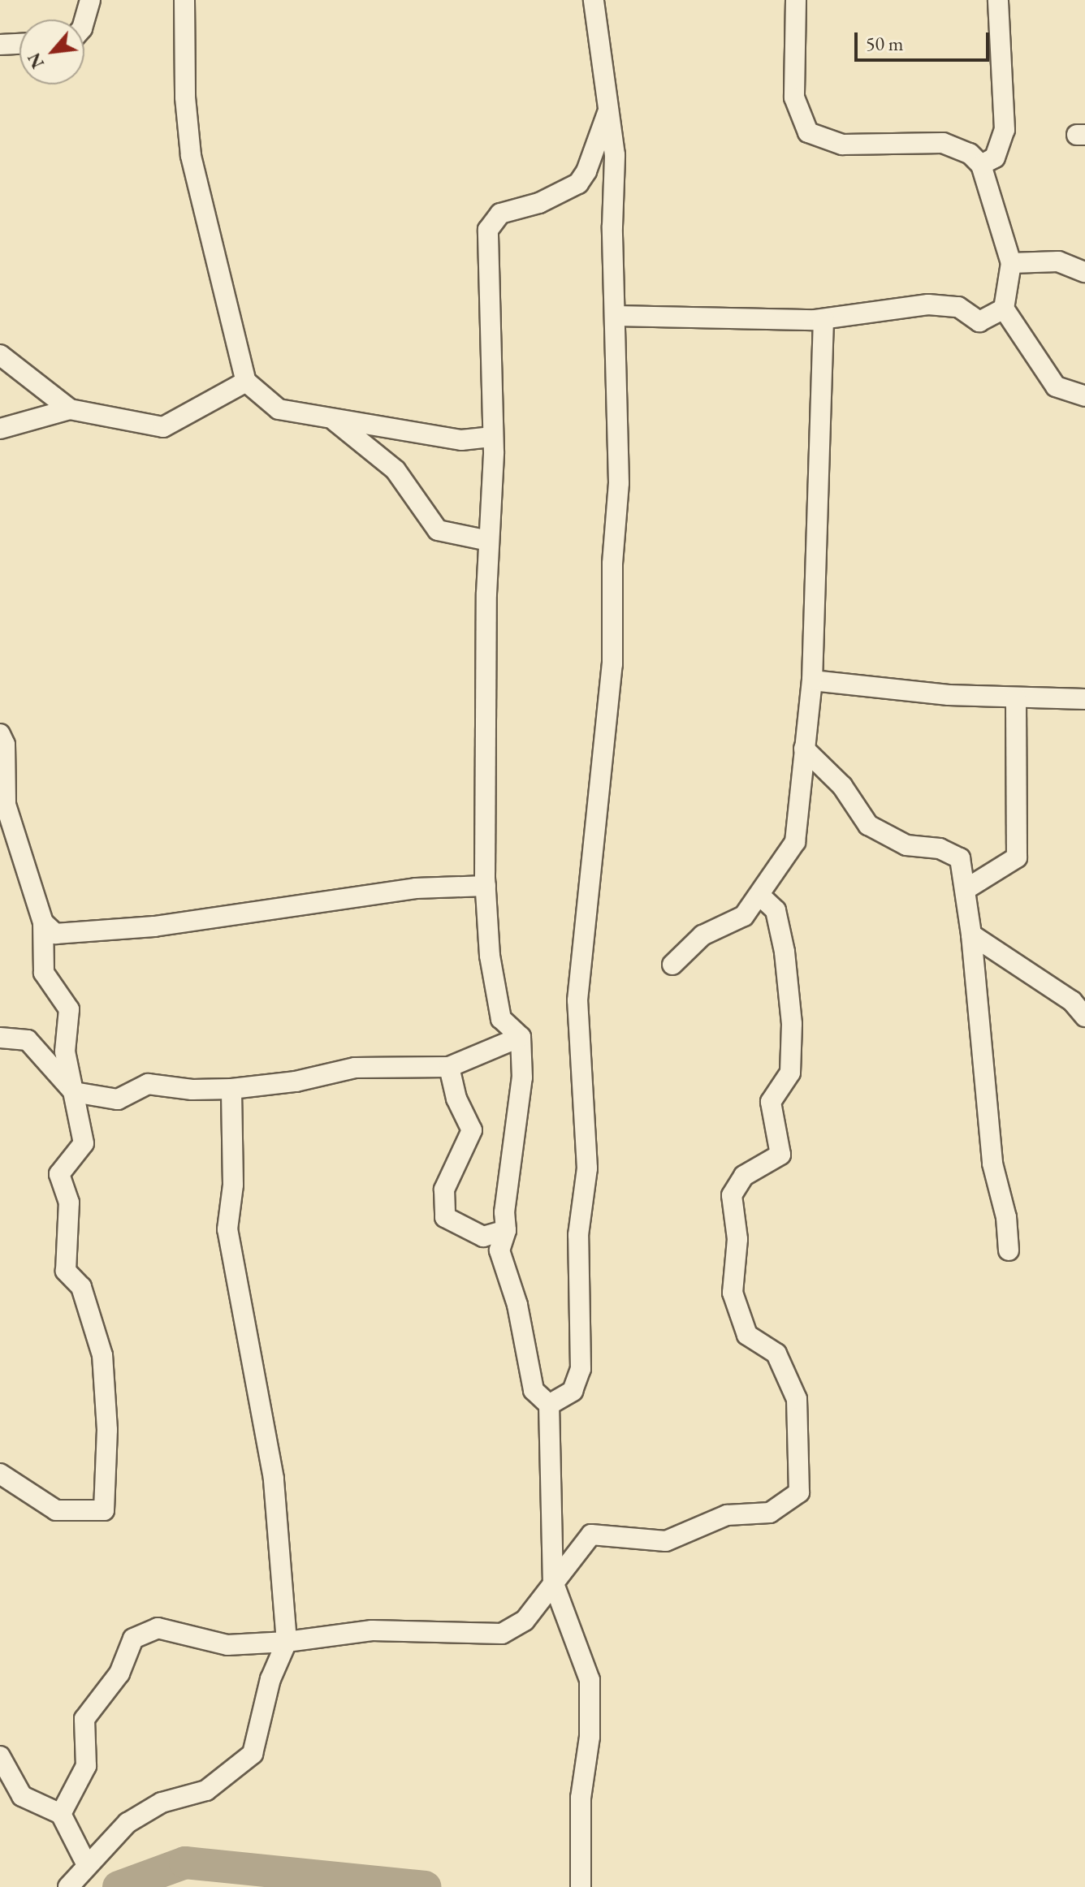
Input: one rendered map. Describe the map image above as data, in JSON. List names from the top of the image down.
{
  "scale_bar": "50 m",
  "north": "bottom left"
}
